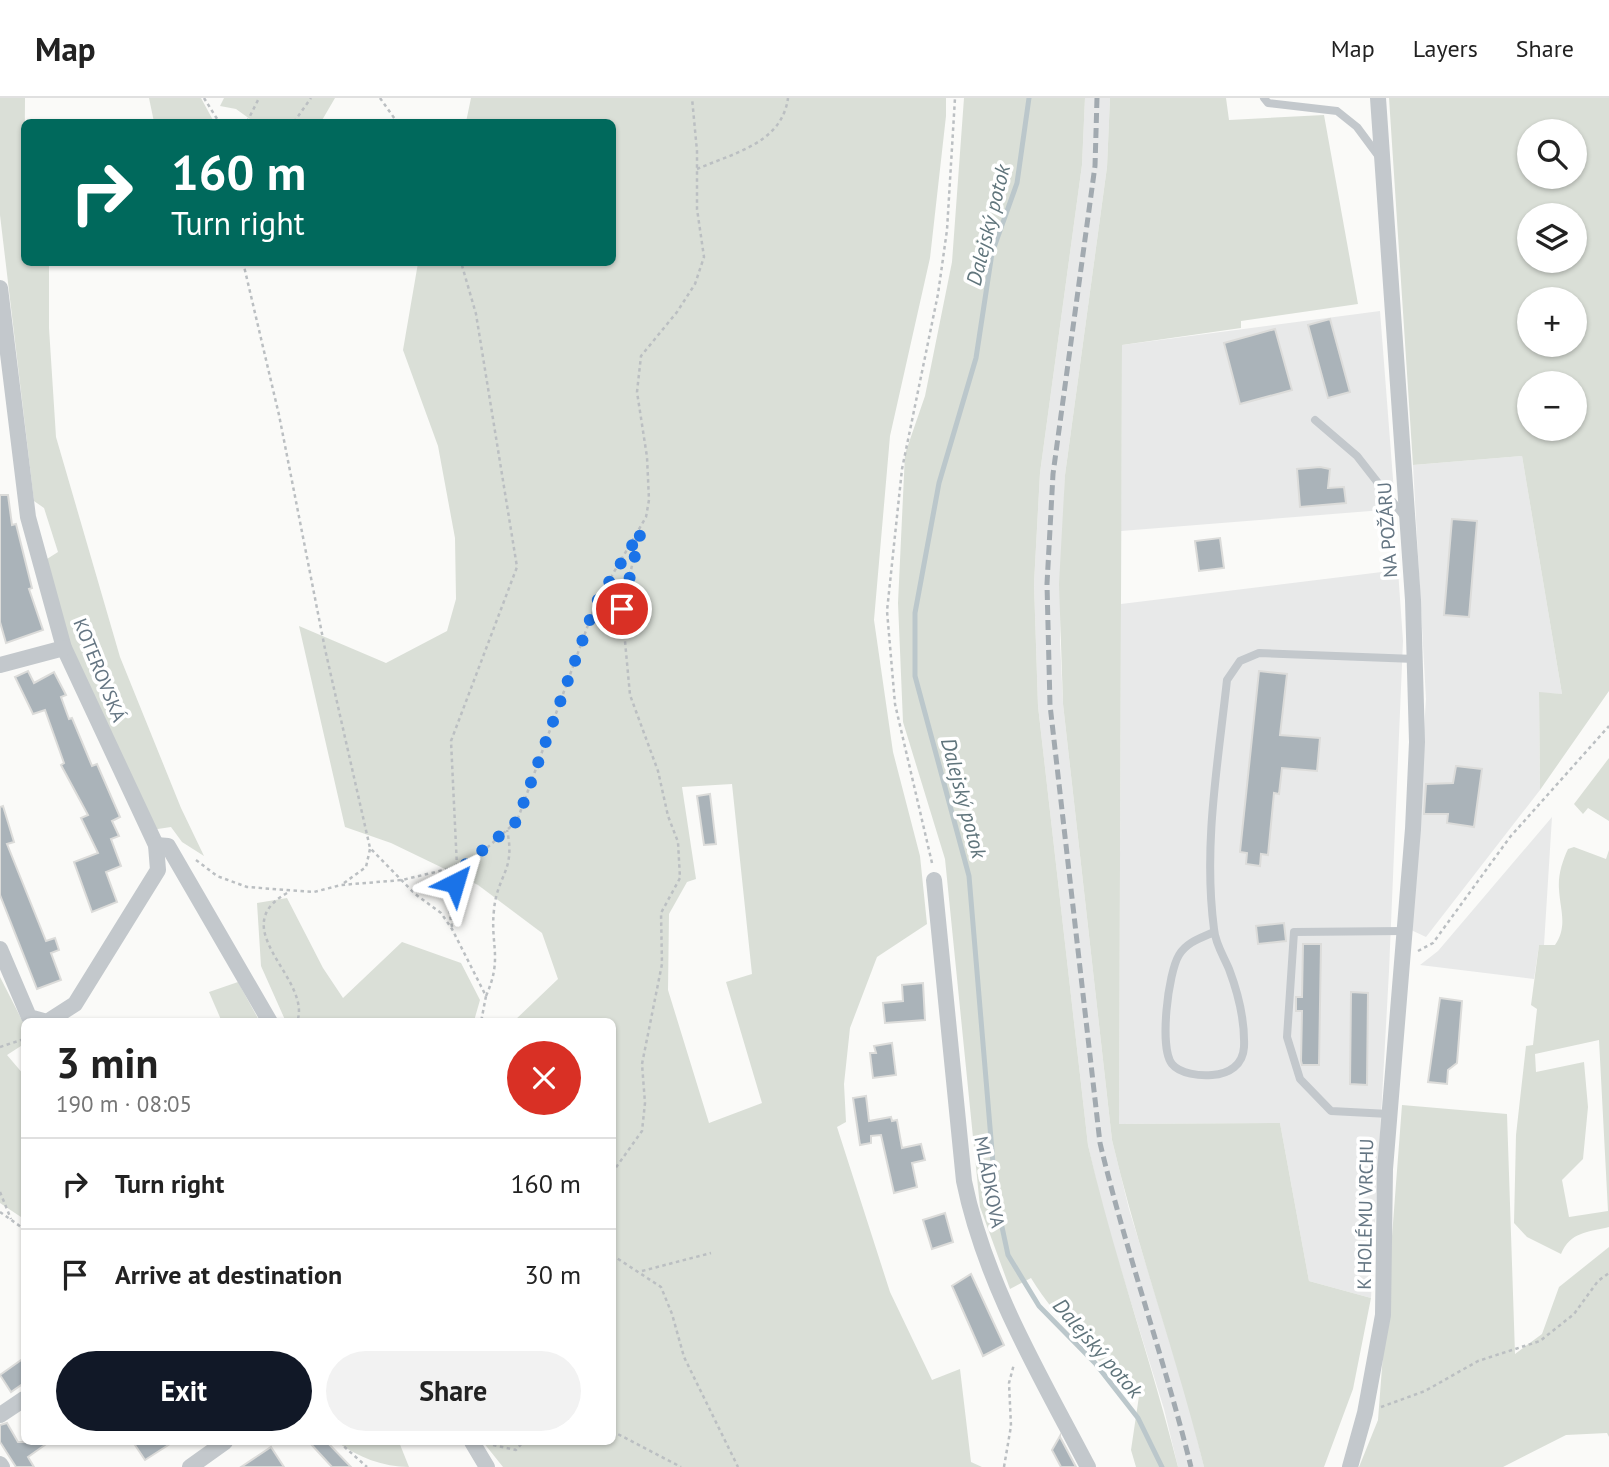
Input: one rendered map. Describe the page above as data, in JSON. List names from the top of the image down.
{
  "streets": {
    "street": [
      "NA POŽÁRU",
      "KOTEROVSKÁ",
      "MLÁDKOVA",
      "K HOLÉMU VRCHU"
    ]
  },
  "crossings": [
    ["NA POŽÁRU", "K HOLÉMU VRCHU"]
  ],
  "water": ["Dalejský potok"],
  "page": {
    "header": "Map",
    "nav": ["Map", "Layers", "Share"],
    "map_buttons": ["+", "−"],
    "turn": ["160 m", "Turn right"],
    "heading": ["3 min", "190 m · 08:05"],
    "list": [
      {
        "name": "Turn right",
        "value": "160 m"
      },
      {
        "name": "Arrive at destination",
        "value": "30 m"
      }
    ],
    "buttons": ["Exit", "Share"]
  }
}
